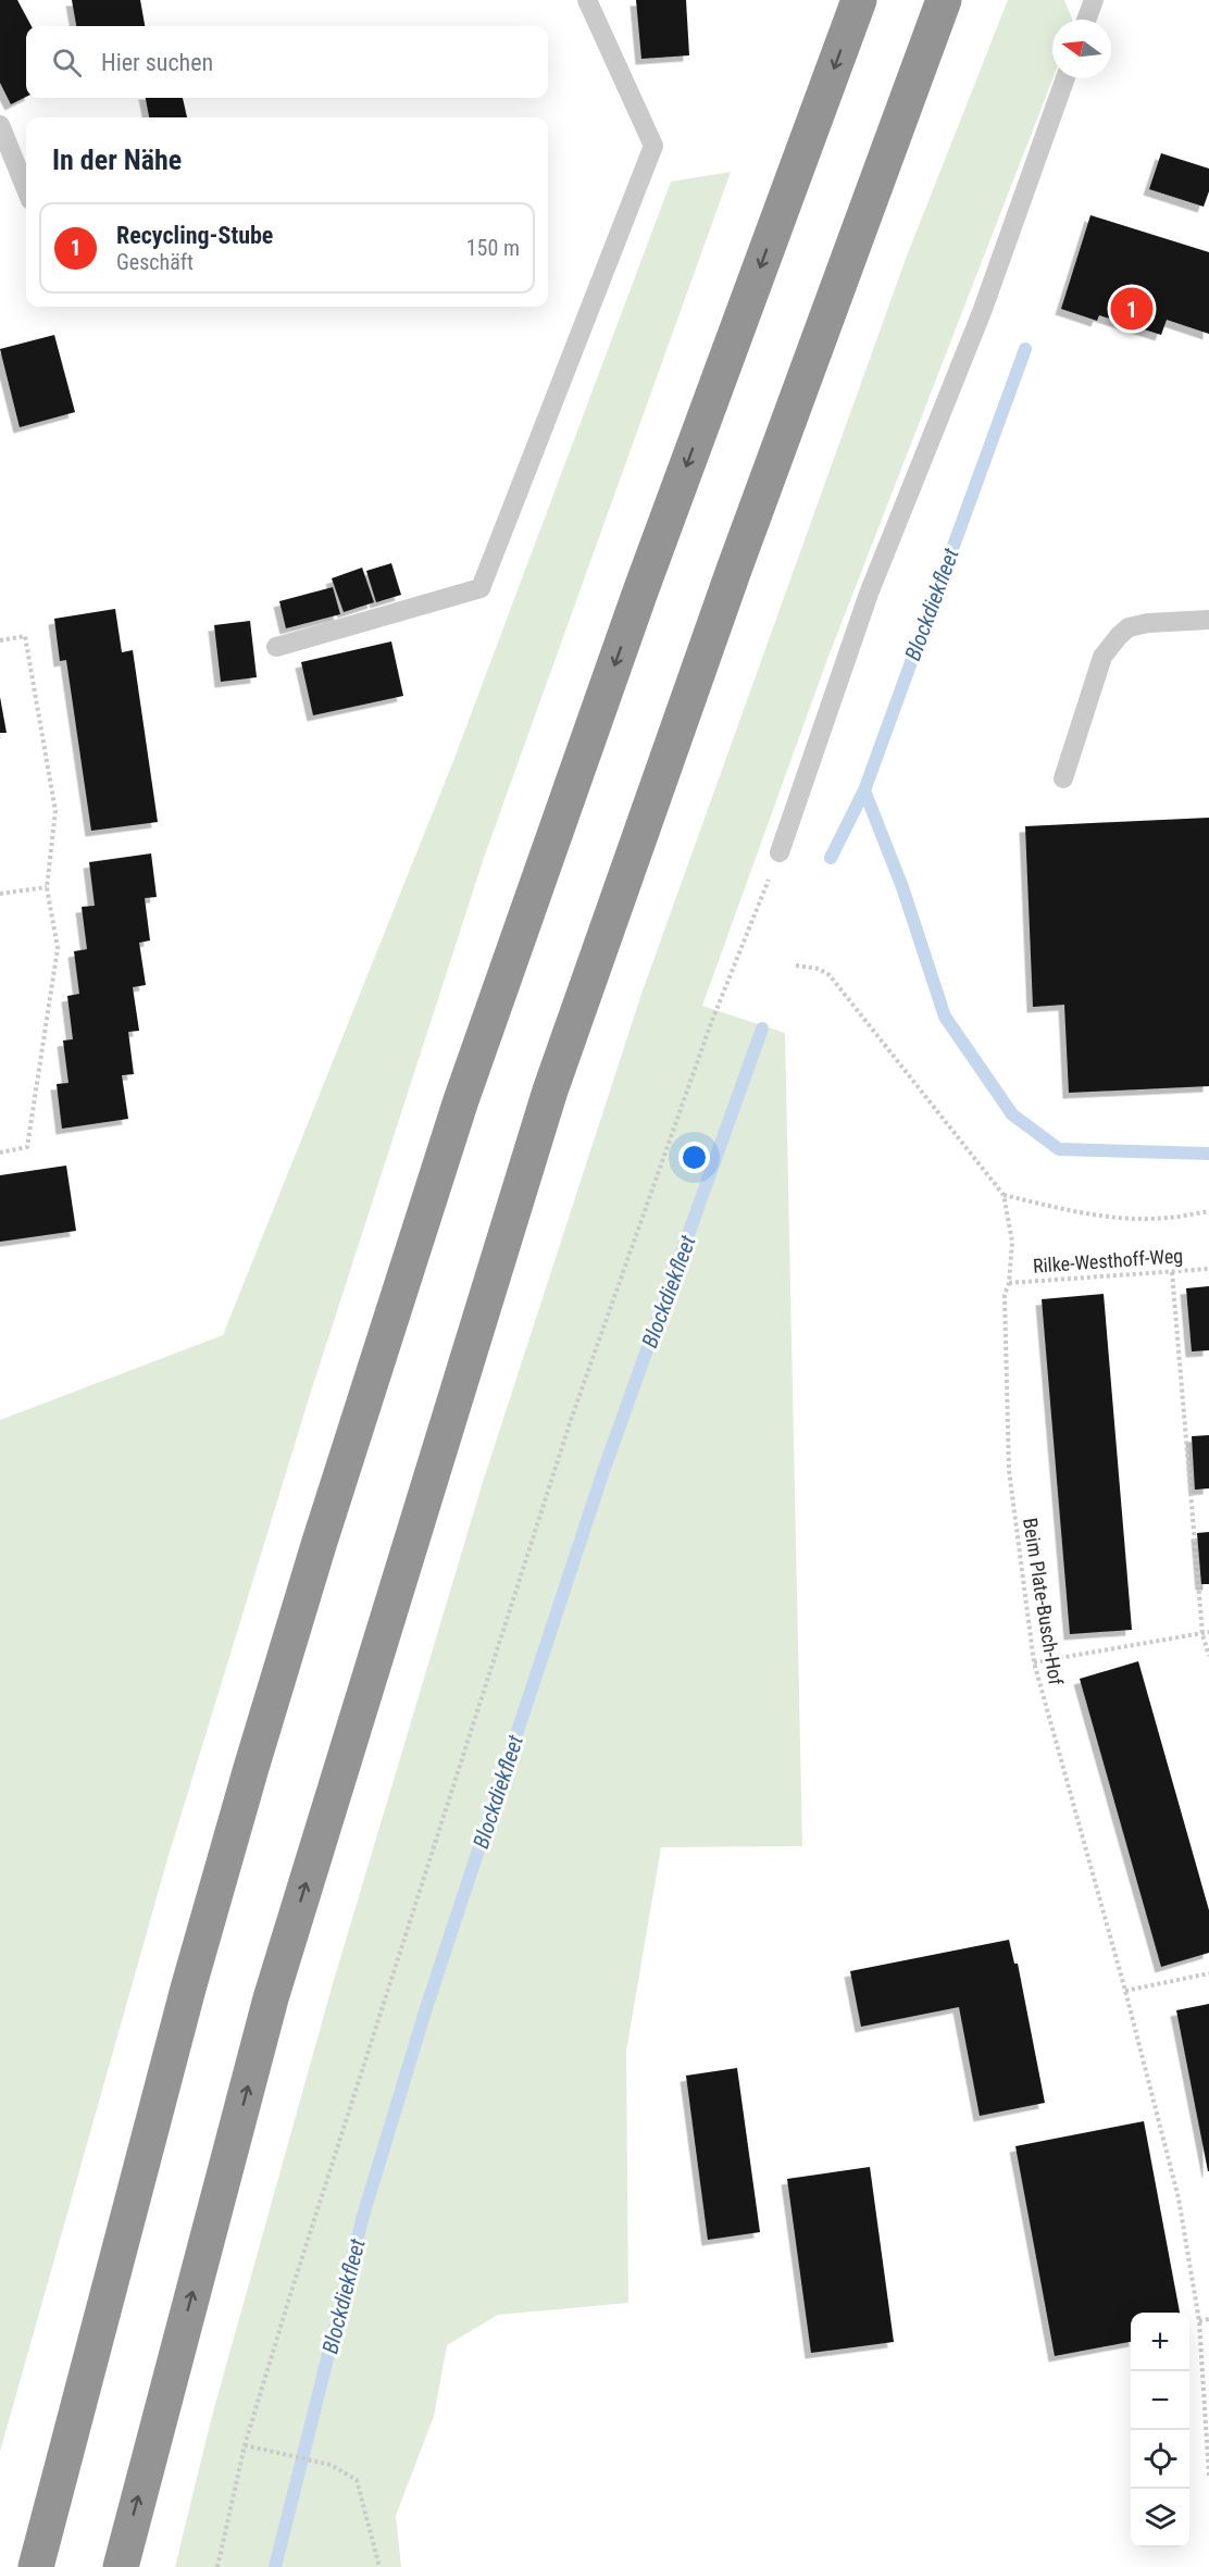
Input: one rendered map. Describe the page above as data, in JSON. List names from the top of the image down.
{
  "streets": {
    "path": ["Rilke-Westhoff-Weg", "Beim Plate-Busch-Hof"]
  },
  "crossings": [
    ["Rilke-Westhoff-Weg", "Beim Plate-Busch-Hof"]
  ],
  "water": ["Blockdiekfleet"],
  "north": "left",
  "page": {
    "search": "Hier suchen",
    "heading": "In der Nähe",
    "list": [
      {
        "mark": "1",
        "name": "Recycling-Stube",
        "note": "Geschäft",
        "value": "150 m"
      }
    ],
    "pins": "1",
    "map_buttons": ["+", "−"]
  }
}
